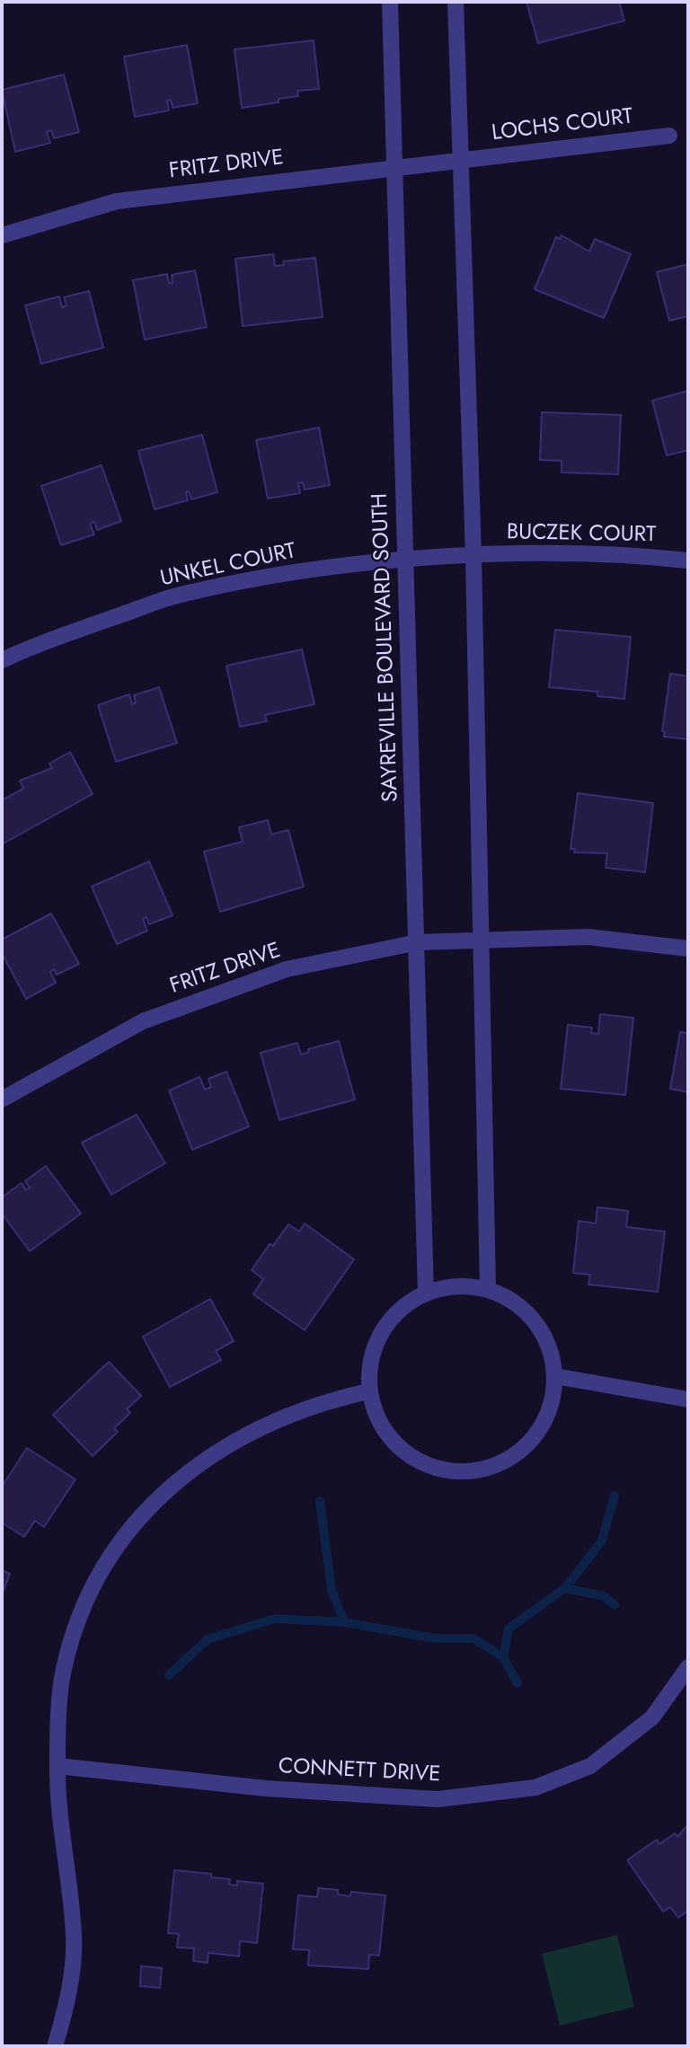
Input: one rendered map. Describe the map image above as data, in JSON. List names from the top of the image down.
{
  "streets": {
    "street": [
      "LOCHS COURT",
      "FRITZ DRIVE",
      "BUCZEK COURT",
      "UNKEL COURT",
      "SAYREVILLE BOULEVARD SOUTH",
      "CONNETT DRIVE"
    ]
  },
  "crossings": [
    ["LOCHS COURT", "FRITZ DRIVE"],
    ["FRITZ DRIVE", "SAYREVILLE BOULEVARD SOUTH"],
    ["BUCZEK COURT", "UNKEL COURT"],
    ["UNKEL COURT", "SAYREVILLE BOULEVARD SOUTH"]
  ]
}
